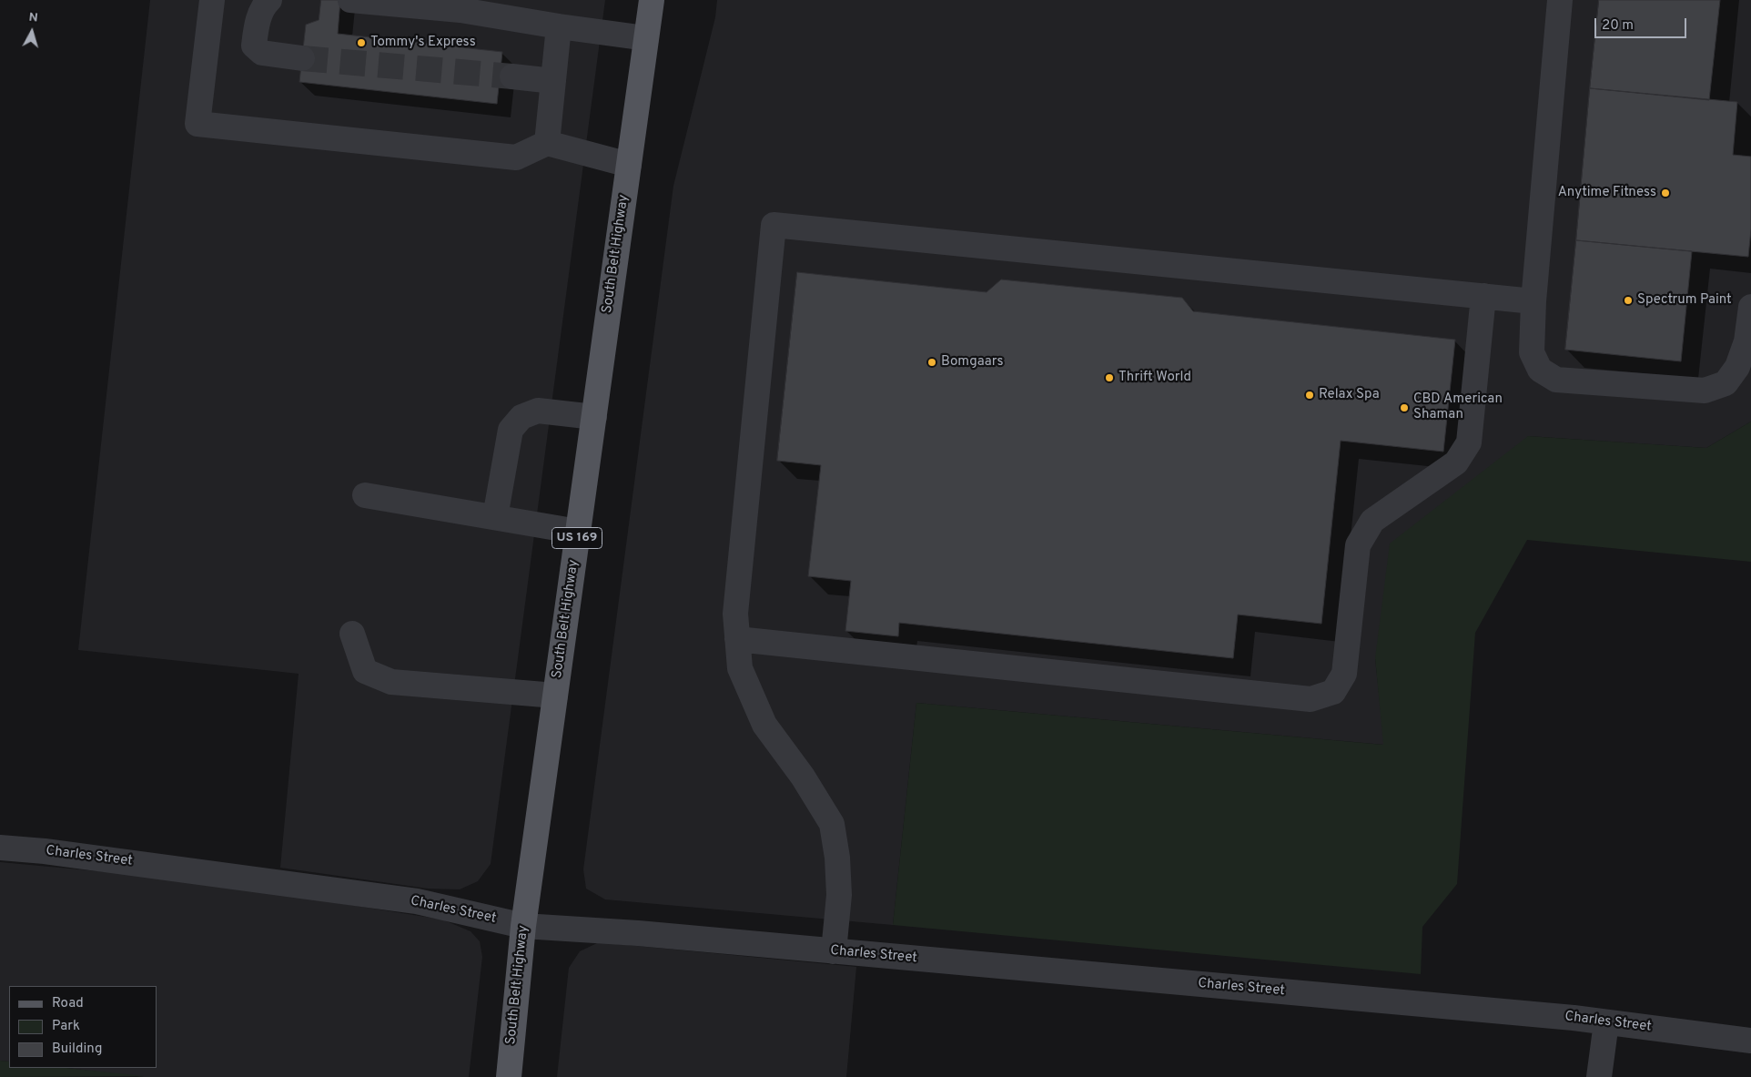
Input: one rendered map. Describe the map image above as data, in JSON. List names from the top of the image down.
{
  "streets": {
    "main road": ["South Belt Highway", "US 169"],
    "street": ["Charles Street"]
  },
  "crossings": [
    ["South Belt Highway", "Charles Street"]
  ],
  "places": [
    "Tommy's Express",
    "Anytime Fitness",
    "Spectrum Paint",
    "Bomgaars",
    "Thrift World",
    "Relax Spa",
    "CBD American Shaman"
  ],
  "legend": ["Road", "Park", "Building"],
  "scale_bar": "20 m",
  "north": "top"
}
